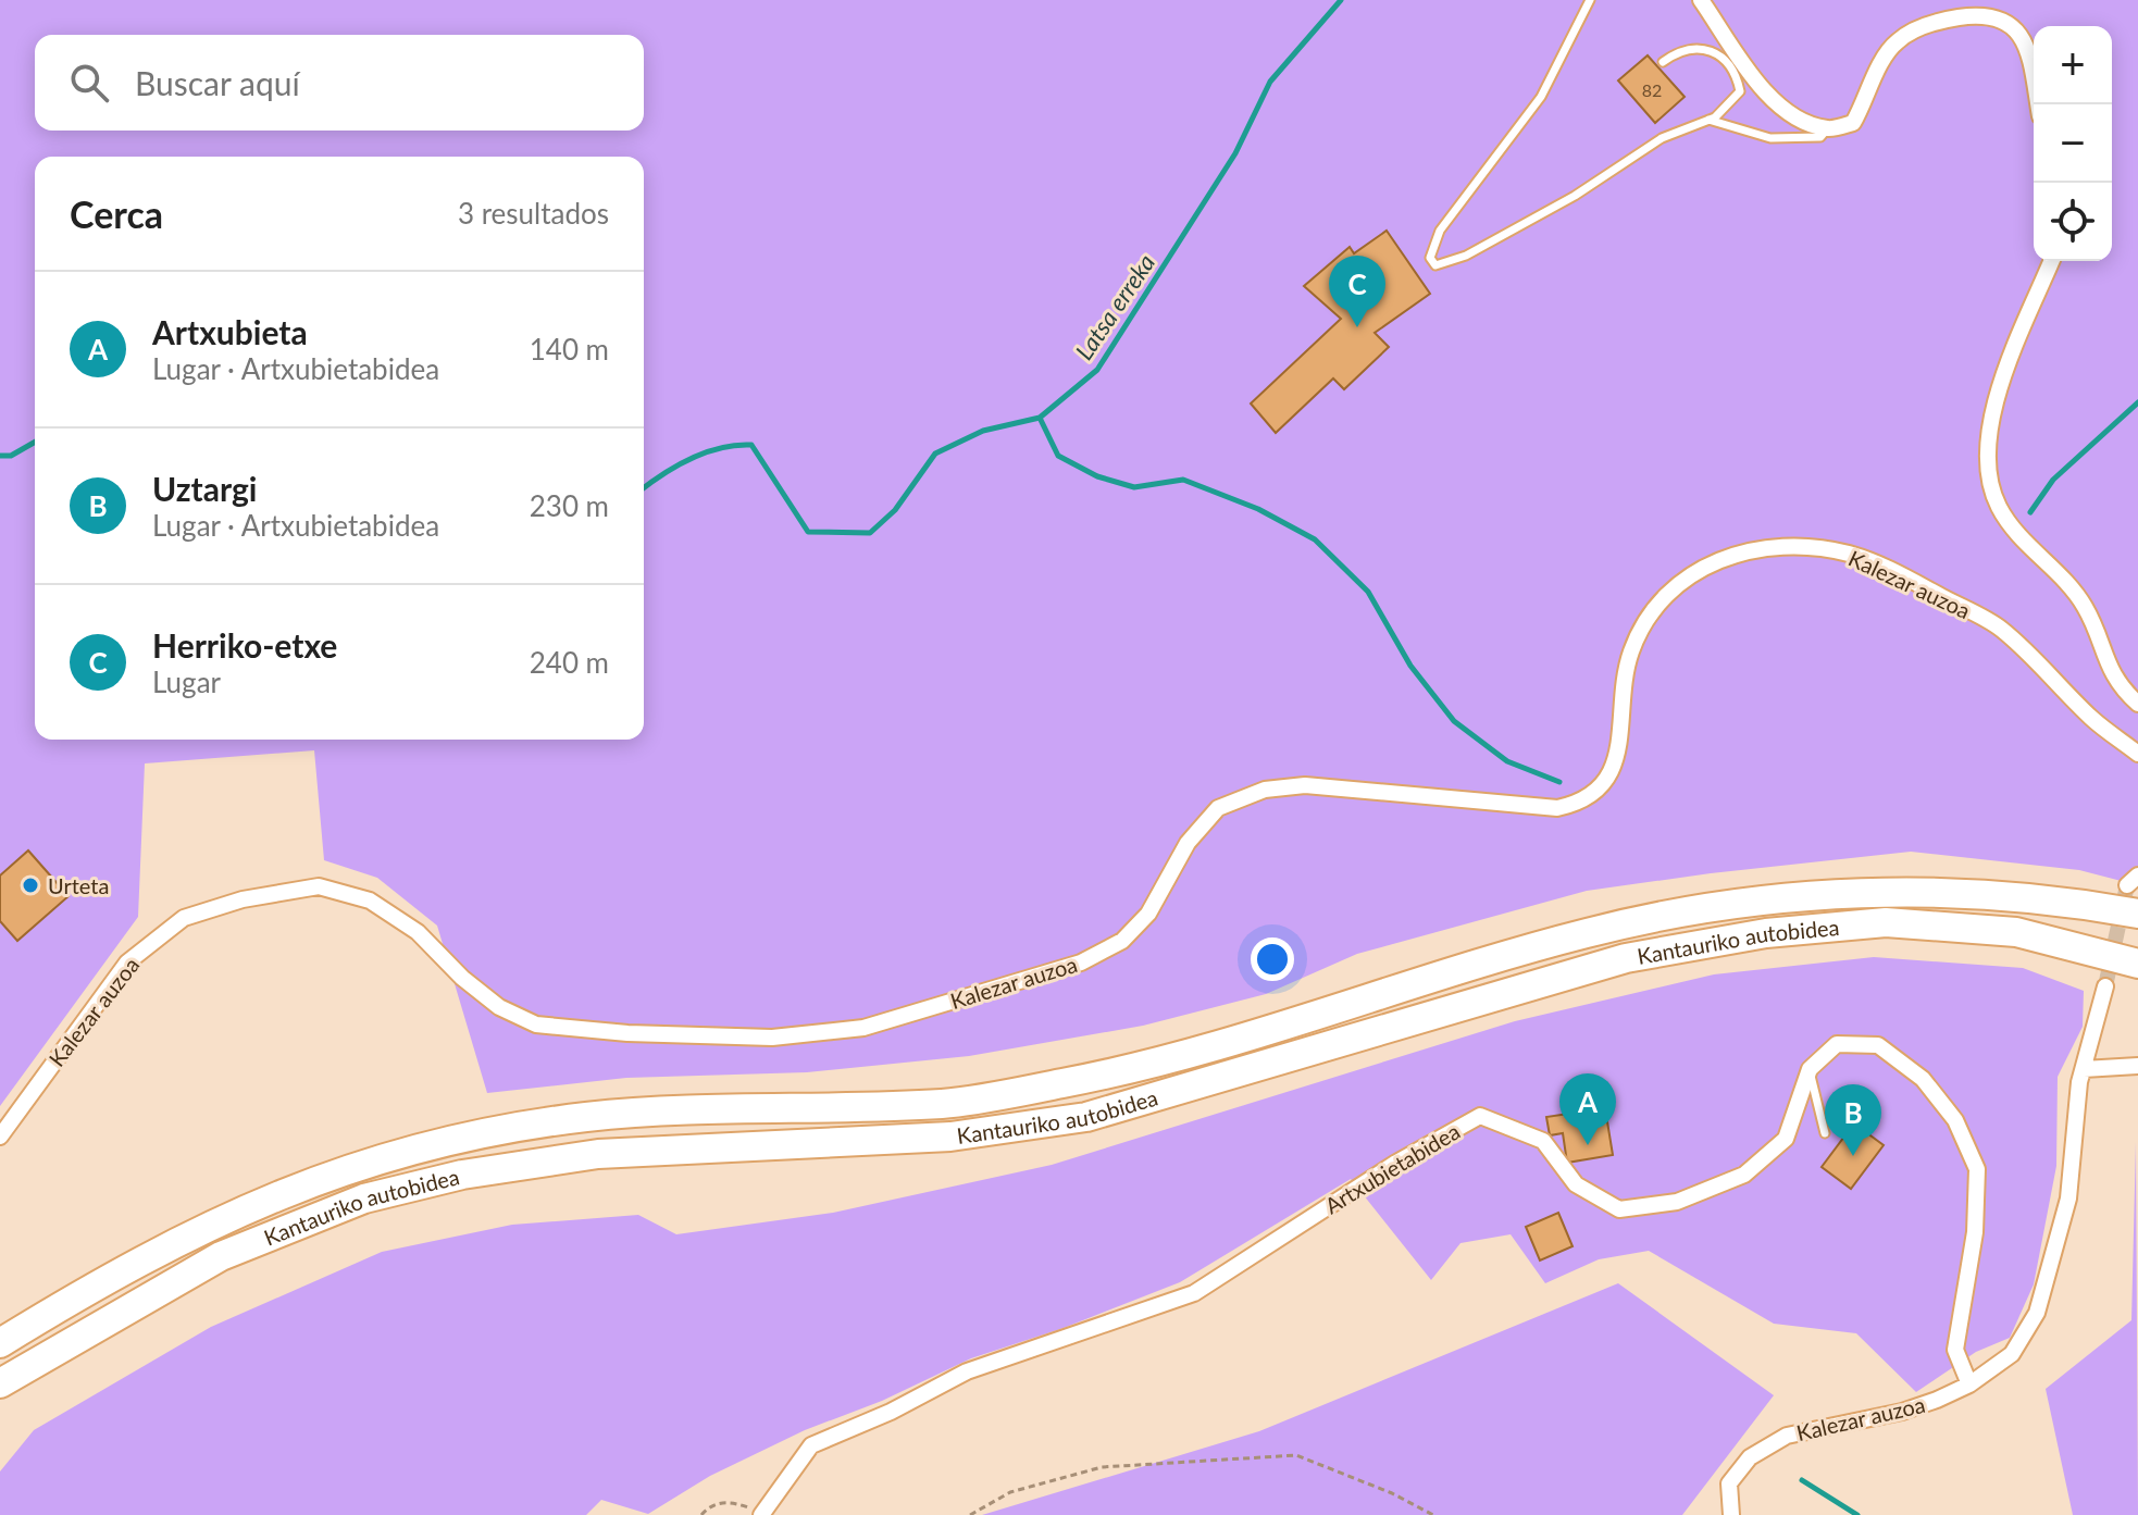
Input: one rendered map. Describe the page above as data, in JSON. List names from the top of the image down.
{
  "streets": {
    "highway": ["Kantauriko autobidea"],
    "street": ["Kalezar auzoa", "Artxubietabidea"]
  },
  "water": ["Latsa erreka"],
  "places": ["Urteta"],
  "house_numbers": ["82"],
  "page": {
    "map_buttons": ["+", "−"],
    "search": "Buscar aquí",
    "heading": ["Cerca", "3 resultados"],
    "pins": ["C", "A", "B"],
    "list": [
      {
        "mark": "A",
        "name": "Artxubieta",
        "note": "Lugar · Artxubietabidea",
        "value": "140 m"
      },
      {
        "mark": "B",
        "name": "Uztargi",
        "note": "Lugar · Artxubietabidea",
        "value": "230 m"
      },
      {
        "mark": "C",
        "name": "Herriko-etxe",
        "note": "Lugar",
        "value": "240 m"
      }
    ]
  }
}
